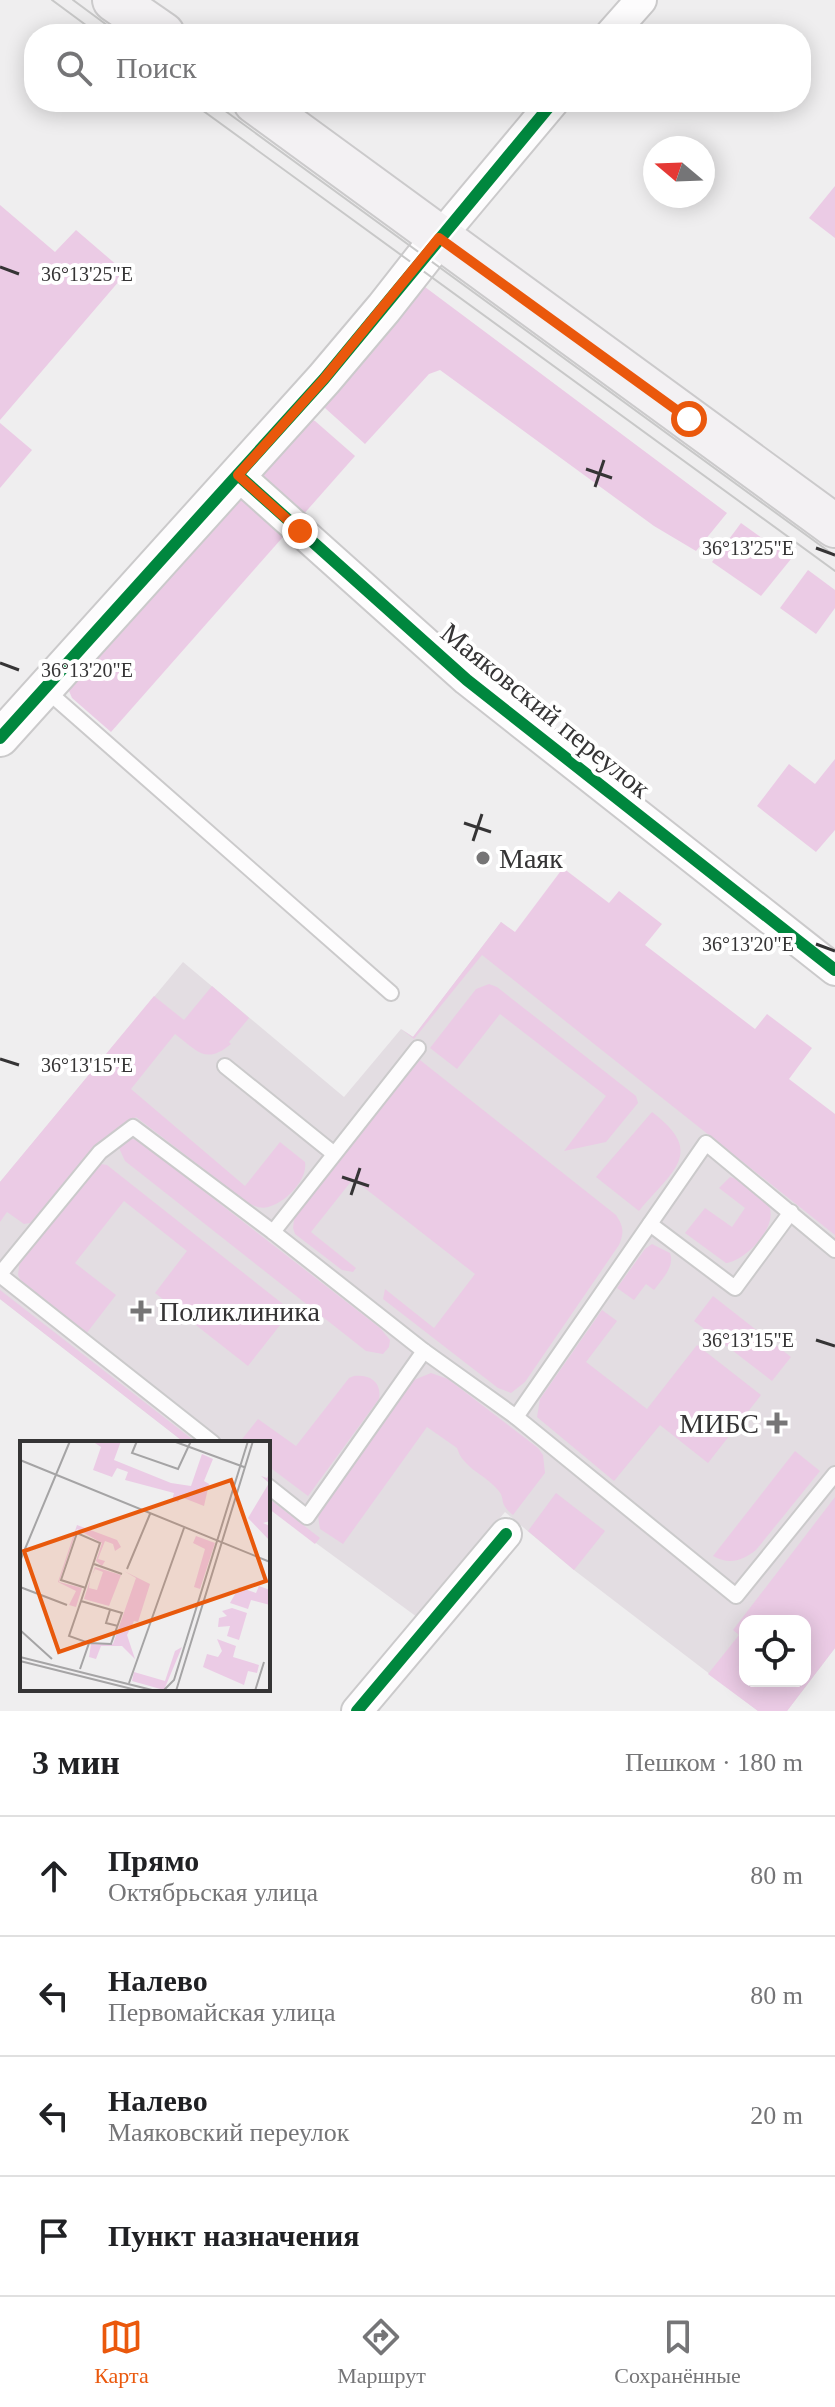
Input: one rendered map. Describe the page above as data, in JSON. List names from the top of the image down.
{
  "streets": {
    "street": ["Маяковский переулок"]
  },
  "places": {
    "other": ["Маяк"],
    "health": ["Поликлиника", "МИБС"]
  },
  "north": "left",
  "page": {
    "search": "Поиск",
    "heading": ["3 мин", "Пешком · 180 m"],
    "list": [
      ["Прямо", "Октябрьская улица", "80 m"],
      ["Налево", "Первомайская улица", "80 m"],
      ["Налево", "Маяковский переулок", "20 m"],
      "Пункт назначения"
    ],
    "nav": ["Карта", "Маршрут", "Сохранённые"]
  },
  "coordinates": ["36°13'25\"E", "36°13'20\"E", "36°13'15\"E"]
}
